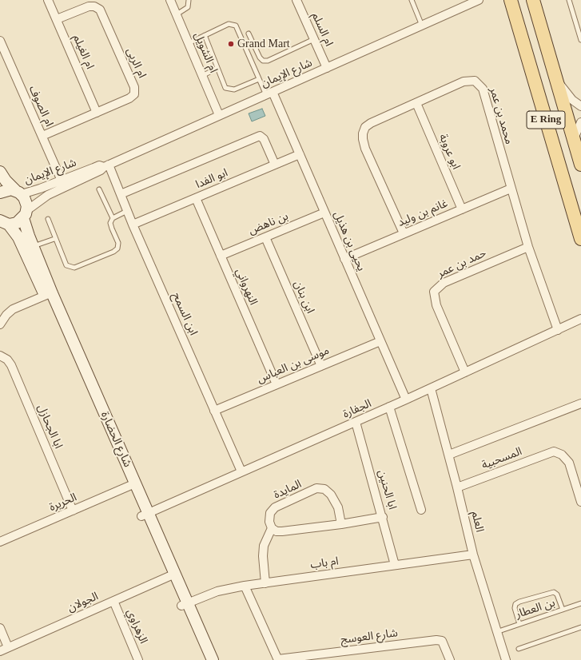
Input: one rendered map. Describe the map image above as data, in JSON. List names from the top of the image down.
{
  "streets": {
    "main road": ["E Ring"],
    "street": [
      "ام السلم",
      "ام الغيلم",
      "ام الشويل",
      "ام الربى",
      "شارع الإيمان",
      "ام الصوف",
      "محمد بن عمر",
      "ابو عروبة",
      "ابو الفدا",
      "غانم بن وليد",
      "بن ناهض",
      "يحيى بن هذيل",
      "حمد بن عمر",
      "النهرواني",
      "ابن بنان",
      "ابن السمح",
      "موسى بن العباس",
      "الجفارة",
      "ابا الجحازل",
      "شارع الحضارة",
      "المسحبية",
      "المايدة",
      "ابا الحنين",
      "الحريرة",
      "العلم",
      "ام باب",
      "الجولان",
      "الزهراوي",
      "شارع العوسج"
    ],
    "lane": ["بن العطار"]
  },
  "crossings": [
    ["ام السلم", "شارع الإيمان"],
    ["ام الغيلم", "ام الربى"],
    ["ام الشويل", "شارع الإيمان"],
    ["ام الربى", "ام الصوف"],
    ["شارع الإيمان", "ام الصوف"],
    ["شارع الإيمان", "يحيى بن هذيل"],
    ["شارع الإيمان", "ابن السمح"],
    ["شارع الإيمان", "شارع الحضارة"],
    ["محمد بن عمر", "ابو عروبة"],
    ["محمد بن عمر", "غانم بن وليد"],
    ["محمد بن عمر", "حمد بن عمر"],
    ["محمد بن عمر", "الجفارة"],
    ["ابو عروبة", "غانم بن وليد"],
    ["ابو الفدا", "يحيى بن هذيل"],
    ["ابو الفدا", "النهرواني"],
    ["ابو الفدا", "ابن السمح"],
    ["غانم بن وليد", "يحيى بن هذيل"],
    ["بن ناهض", "يحيى بن هذيل"],
    ["بن ناهض", "النهرواني"],
    ["بن ناهض", "ابن بنان"],
    ["يحيى بن هذيل", "موسى بن العباس"],
    ["يحيى بن هذيل", "الجفارة"],
    ["حمد بن عمر", "الجفارة"],
    ["النهرواني", "موسى بن العباس"],
    ["ابن بنان", "موسى بن العباس"],
    ["ابن السمح", "موسى بن العباس"],
    ["ابن السمح", "الجفارة"],
    ["الجفارة", "شارع الحضارة"],
    ["الجفارة", "ابا الحنين"],
    ["الجفارة", "العلم"],
    ["ابا الجحازل", "الحريرة"],
    ["شارع الحضارة", "الحريرة"],
    ["شارع الحضارة", "ام باب"],
    ["شارع الحضارة", "الجولان"],
    ["المسحبية", "العلم"],
    ["ابا الحنين", "ام باب"],
    ["العلم", "ام باب"],
    ["العلم", "بن العطار"],
    ["ام باب", "شارع العوسج"],
    ["الجولان", "الزهراوي"]
  ],
  "places": ["Grand Mart"]
}
